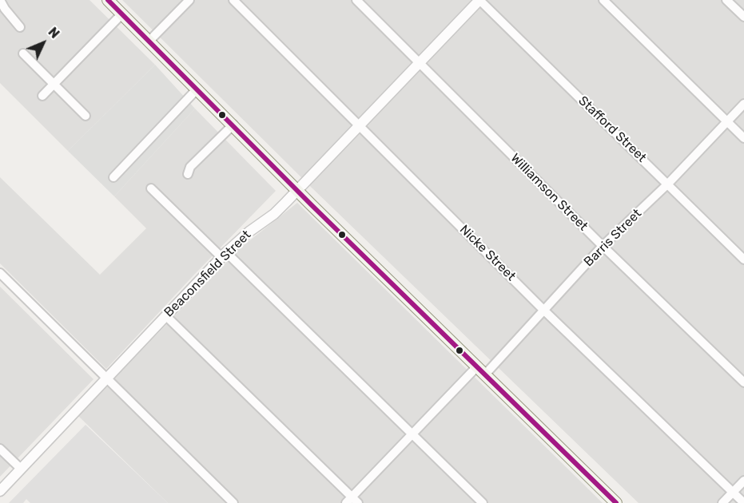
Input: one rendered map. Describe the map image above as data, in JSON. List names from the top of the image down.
{
  "streets": {
    "street": [
      "Stafford Street",
      "Williamson Street",
      "Barris Street",
      "Nicke Street",
      "Beaconsfield Street"
    ]
  },
  "crossings": [
    ["Stafford Street", "Barris Street"],
    ["Stafford Street", "Beaconsfield Street"],
    ["Williamson Street", "Barris Street"],
    ["Williamson Street", "Beaconsfield Street"],
    ["Barris Street", "Nicke Street"],
    ["Nicke Street", "Beaconsfield Street"]
  ],
  "north": "top right"
}
